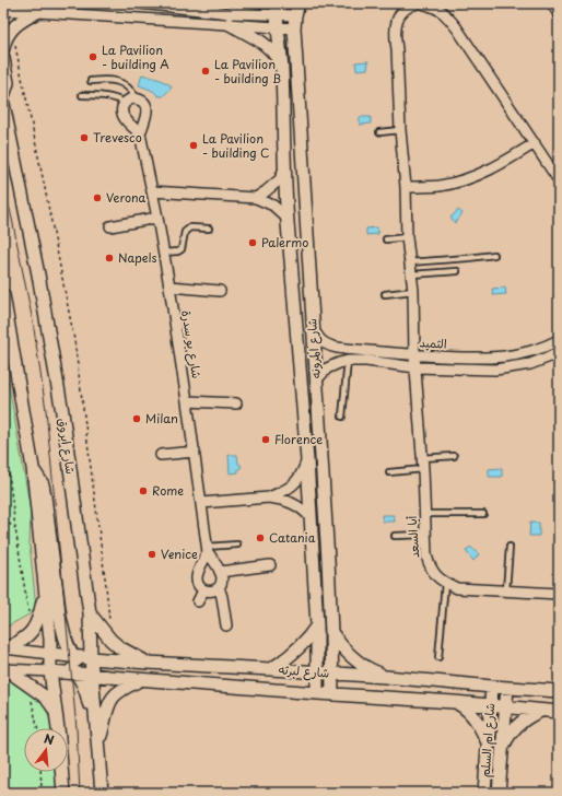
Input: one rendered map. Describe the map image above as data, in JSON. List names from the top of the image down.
{
  "streets": {
    "street": [
      "الثميد",
      "شارع بو سدرة",
      "شارع المرونه",
      "شارع ابروق",
      "أبا السعد",
      "شارع لبرثه",
      "شارع ام السلم"
    ]
  },
  "crossings": [
    ["الثميد", "شارع المرونه"],
    ["الثميد", "أبا السعد"],
    ["شارع المرونه", "شارع لبرثه"],
    ["شارع ابروق", "شارع لبرثه"],
    ["شارع لبرثه", "شارع ام السلم"]
  ],
  "places": [
    "La Pavilion - building A",
    "La Pavilion - building B",
    "Trevesco",
    "La Pavilion - building C",
    "Verona",
    "Palermo",
    "Napels",
    "Milan",
    "Florence",
    "Rome",
    "Catania",
    "Venice"
  ],
  "north": "top"
}
